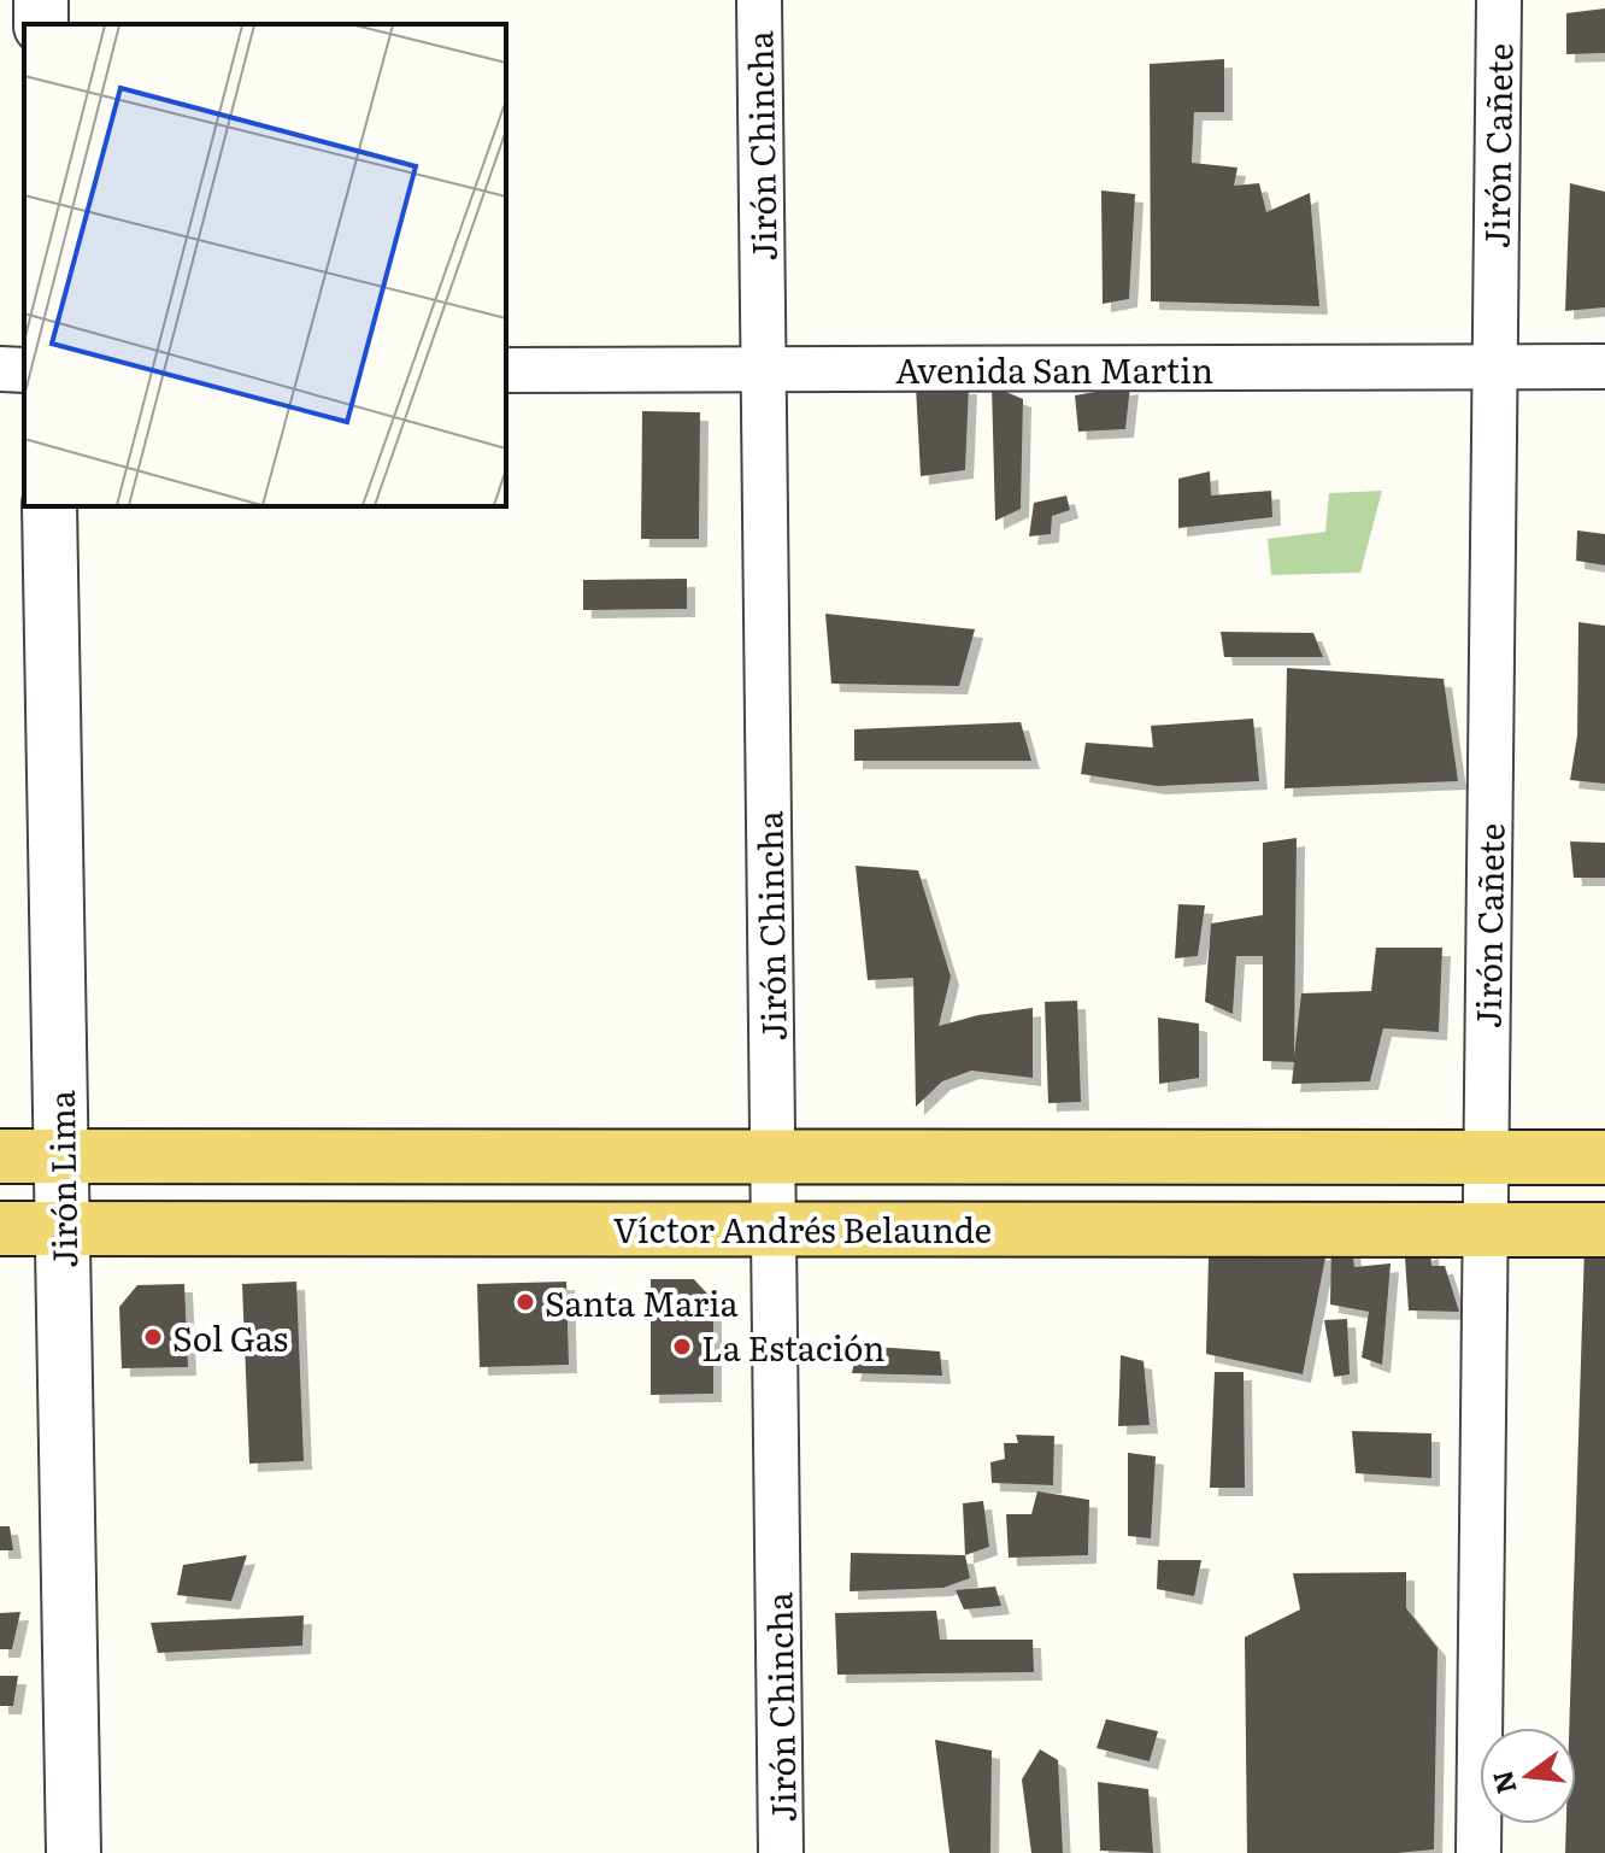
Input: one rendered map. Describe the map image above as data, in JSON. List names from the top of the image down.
{
  "streets": {
    "main road": ["Víctor Andrés Belaunde"],
    "street": [
      "Jirón Chincha",
      "Jirón Cañete",
      "Avenida San Martin",
      "Jirón Lima"
    ]
  },
  "crossings": [
    ["Jirón Chincha", "Avenida San Martin"],
    ["Jirón Chincha", "Víctor Andrés Belaunde"],
    ["Jirón Cañete", "Avenida San Martin"],
    ["Jirón Cañete", "Víctor Andrés Belaunde"],
    ["Jirón Lima", "Víctor Andrés Belaunde"]
  ],
  "places": ["Santa Maria", "Sol Gas", "La Estación"],
  "north": "left"
}
